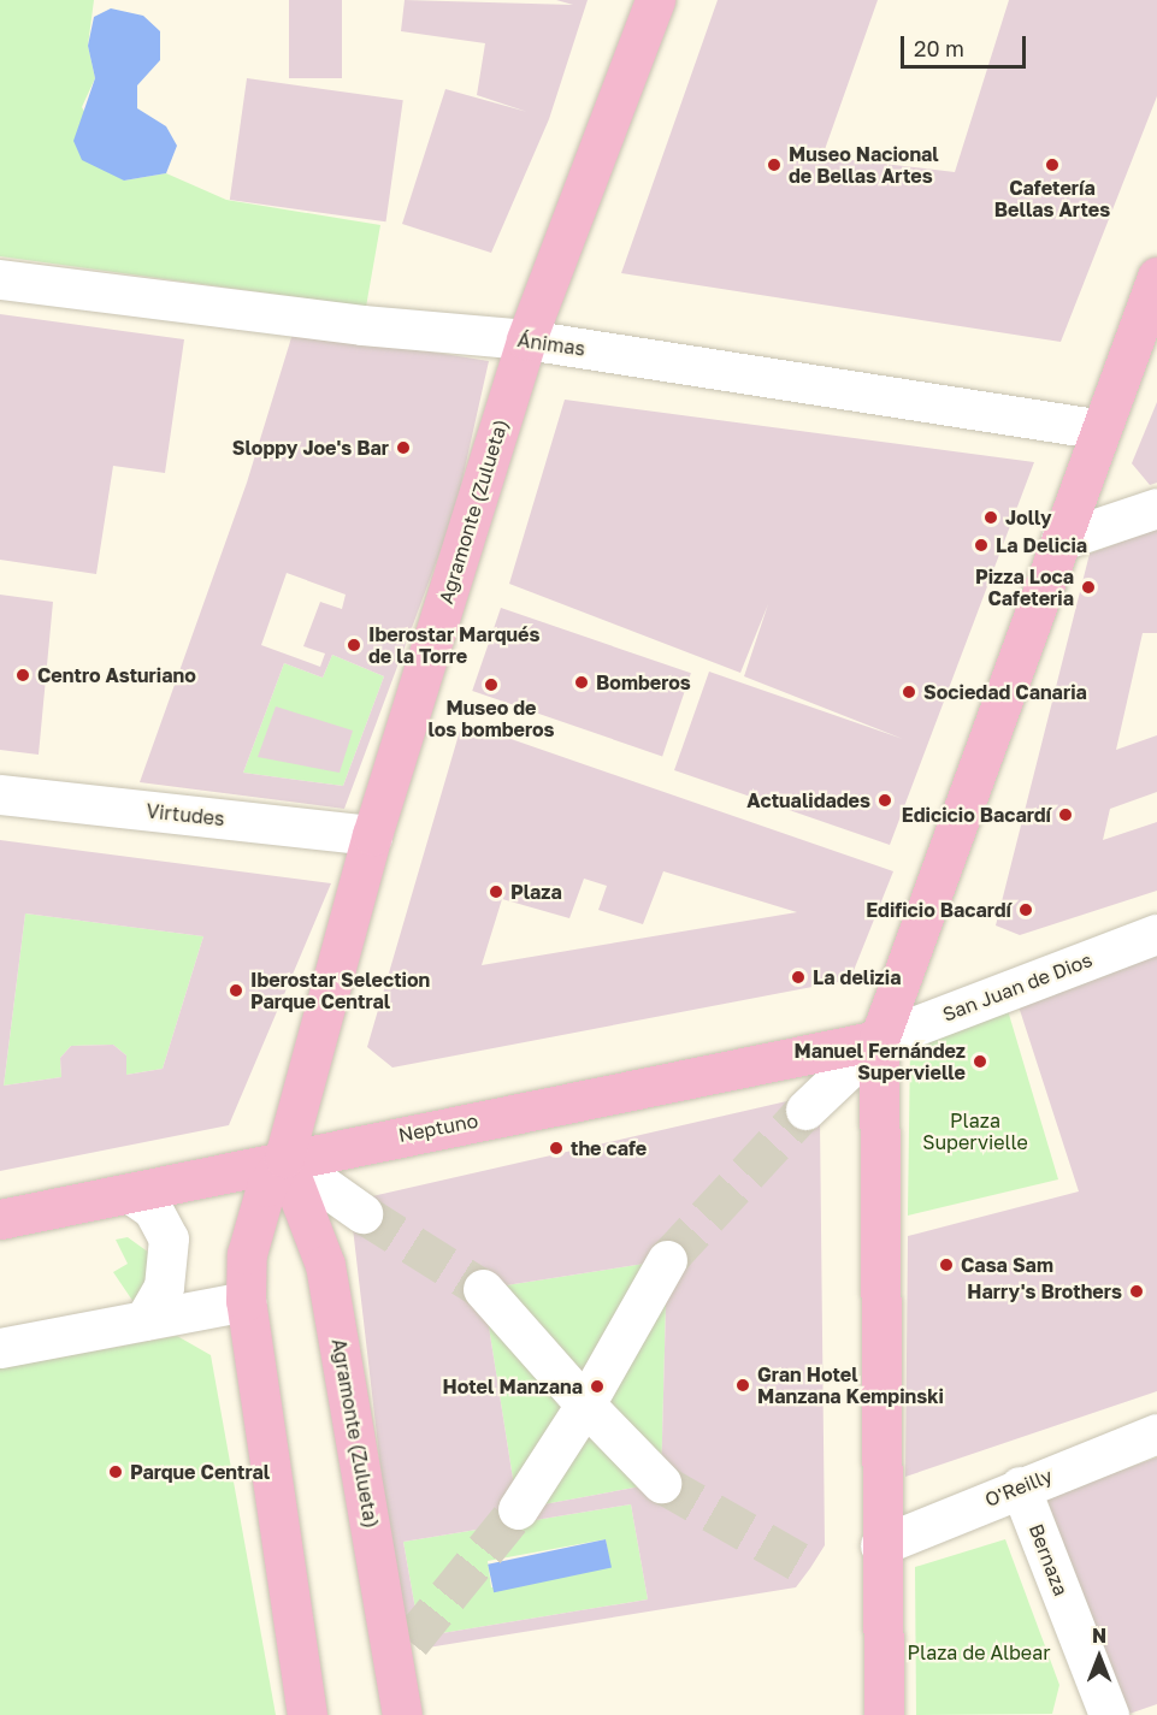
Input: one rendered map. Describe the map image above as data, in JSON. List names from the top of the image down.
{
  "streets": {
    "main road": ["Agramonte (Zulueta)", "Neptuno"],
    "street": [
      "Ánimas",
      "Virtudes",
      "San Juan de Dios",
      "O'Reilly",
      "Bernaza"
    ]
  },
  "crossings": [
    ["Ánimas", "Agramonte (Zulueta)"],
    ["Agramonte (Zulueta)", "Virtudes"],
    ["Agramonte (Zulueta)", "Neptuno"],
    ["San Juan de Dios", "Neptuno"],
    ["O'Reilly", "Bernaza"]
  ],
  "parks": ["Plaza Supervielle", "Plaza de Albear"],
  "places": [
    "Museo Nacional de Bellas Artes",
    "Cafetería Bellas Artes",
    "Sloppy Joe's Bar",
    "Jolly",
    "La Delicia",
    "Pizza Loca Cafeteria",
    "Iberostar Marqués de la Torre",
    "Centro Asturiano",
    "Bomberos",
    "Museo de los bomberos",
    "Sociedad Canaria",
    "Actualidades",
    "Edicicio Bacardí",
    "Plaza",
    "Edificio Bacardí",
    "La delizia",
    "Iberostar Selection Parque Central",
    "Manuel Fernández Supervielle",
    "the cafe",
    "Casa Sam",
    "Harry's Brothers",
    "Gran Hotel Manzana Kempinski",
    "Hotel Manzana",
    "Parque Central"
  ],
  "scale_bar": "20 m",
  "north": "top"
}
